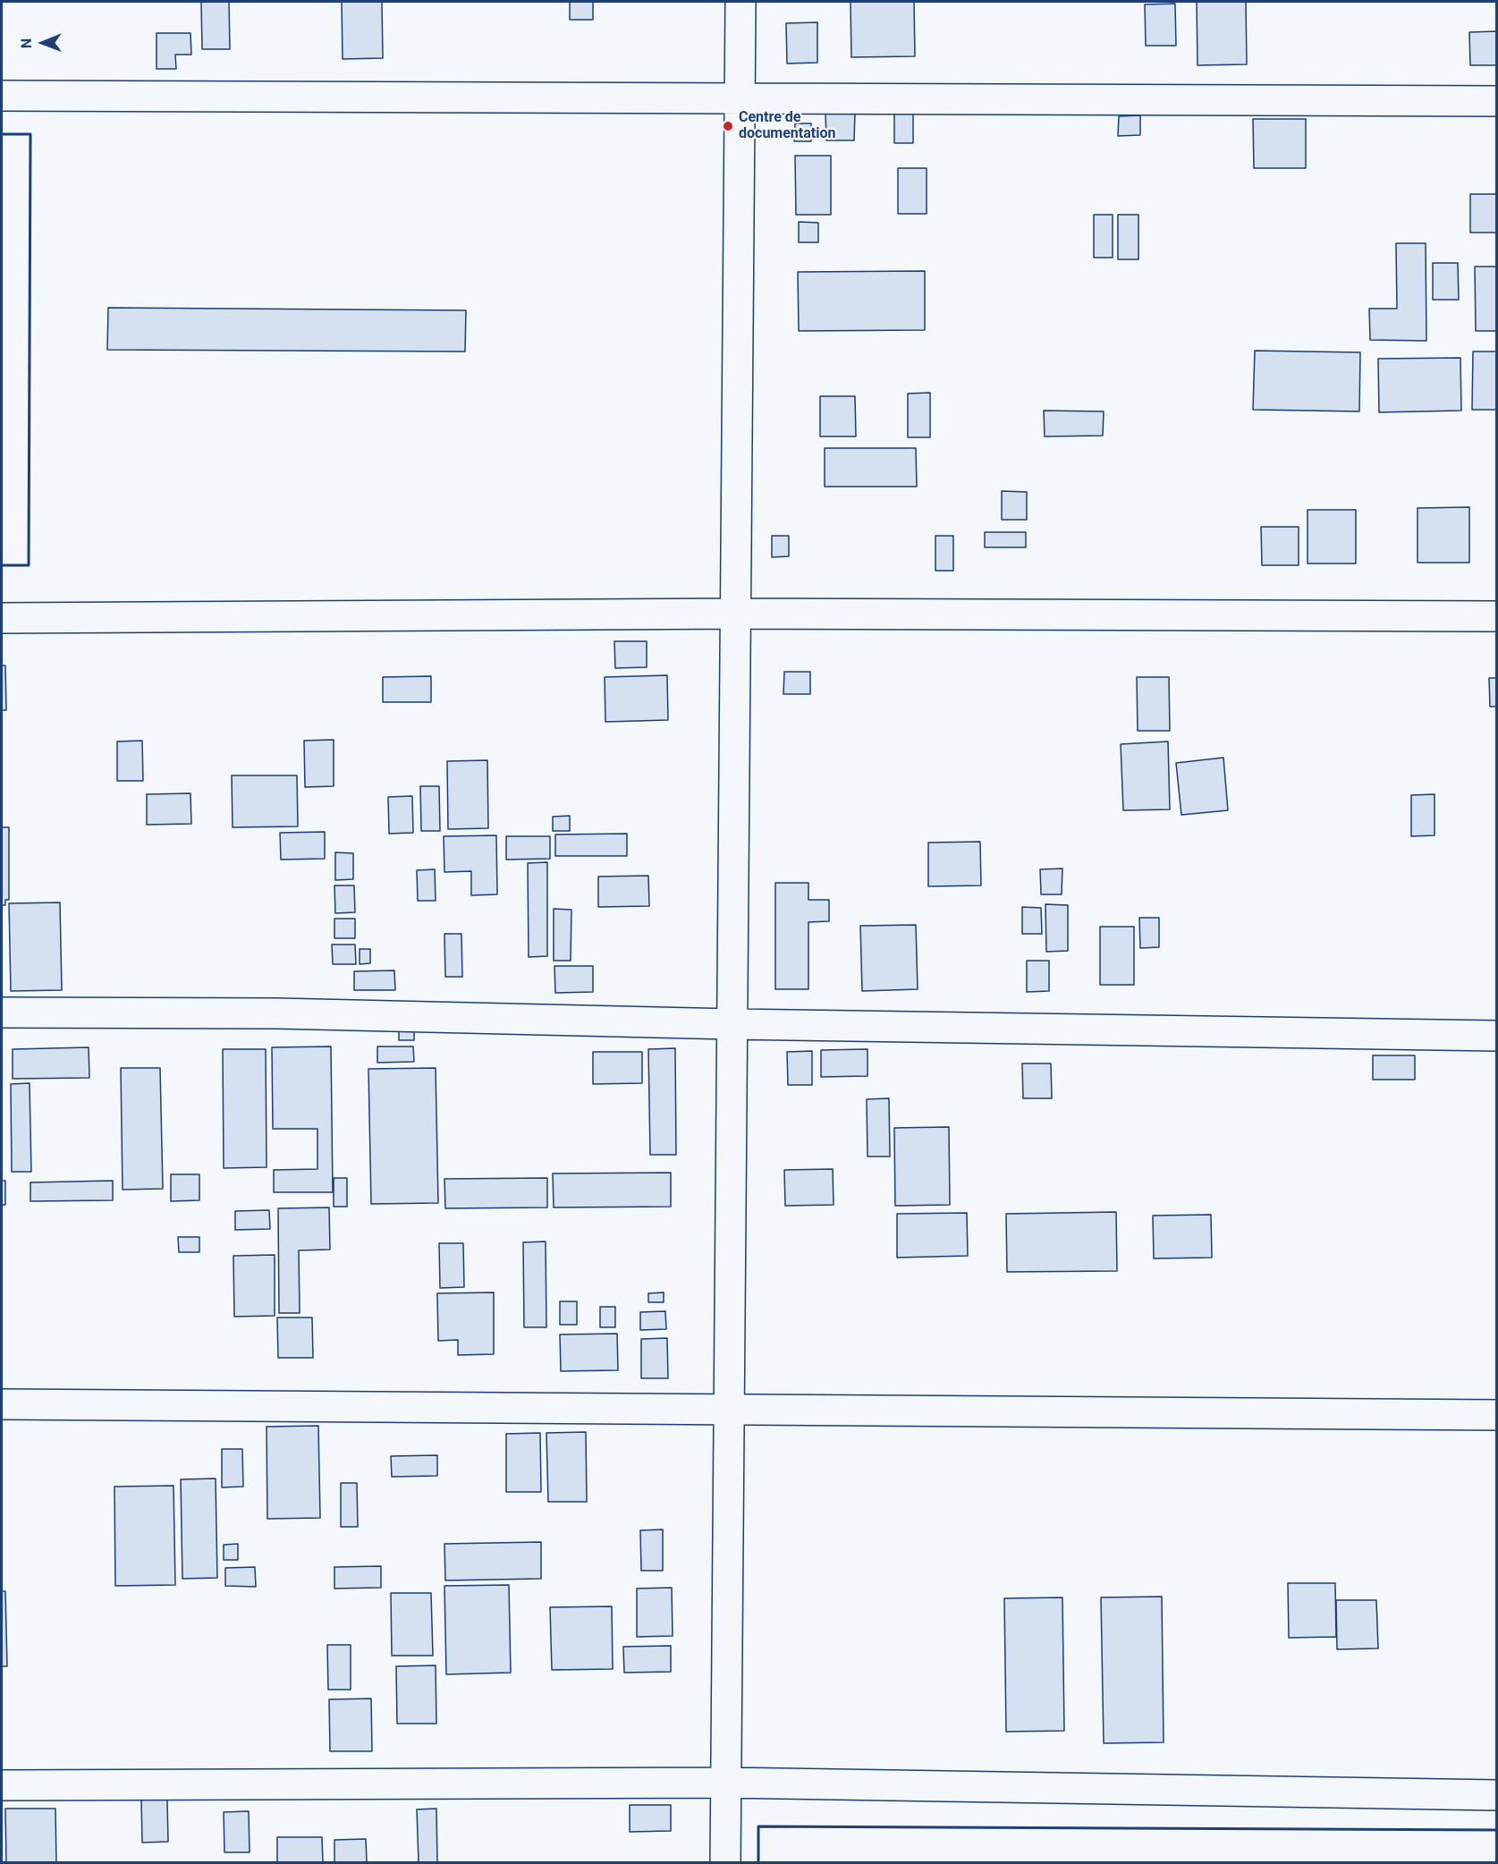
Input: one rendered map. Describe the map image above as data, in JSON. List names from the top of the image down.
{
  "places": ["Centre de documentation"],
  "north": "left"
}
